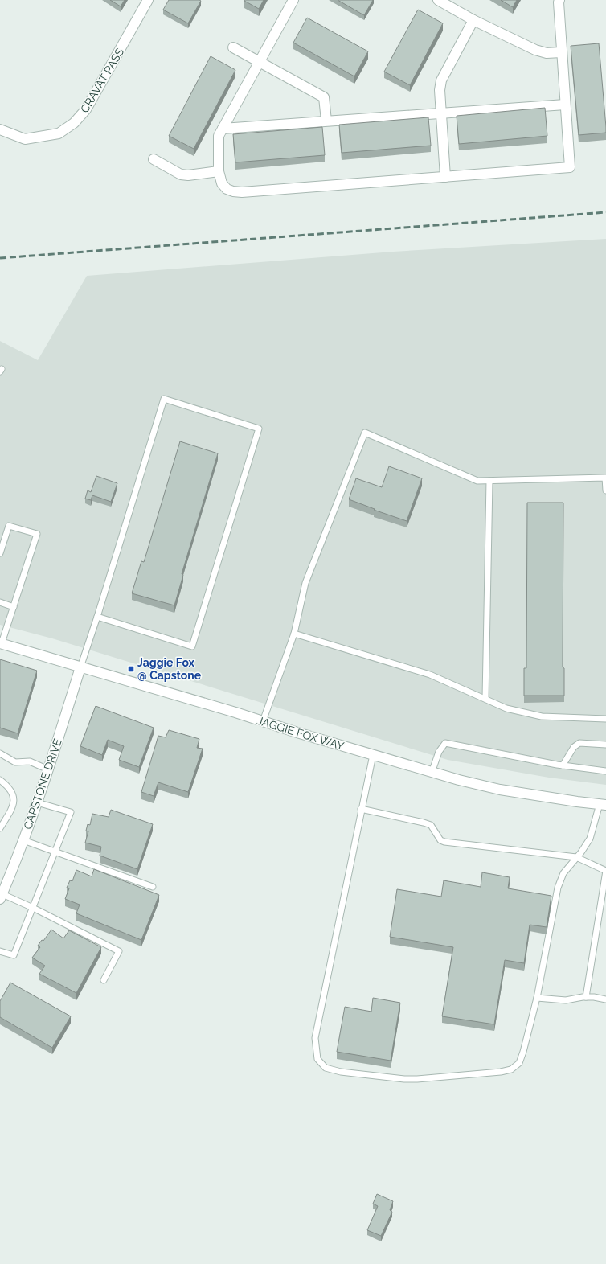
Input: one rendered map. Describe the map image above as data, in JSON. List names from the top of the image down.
{
  "streets": {
    "street": ["CRAVAT PASS", "JAGGIE FOX WAY", "CAPSTONE DRIVE"]
  },
  "crossings": [
    ["JAGGIE FOX WAY", "CAPSTONE DRIVE"]
  ],
  "places": {
    "transit": ["Jaggie Fox @ Capstone"]
  }
}
